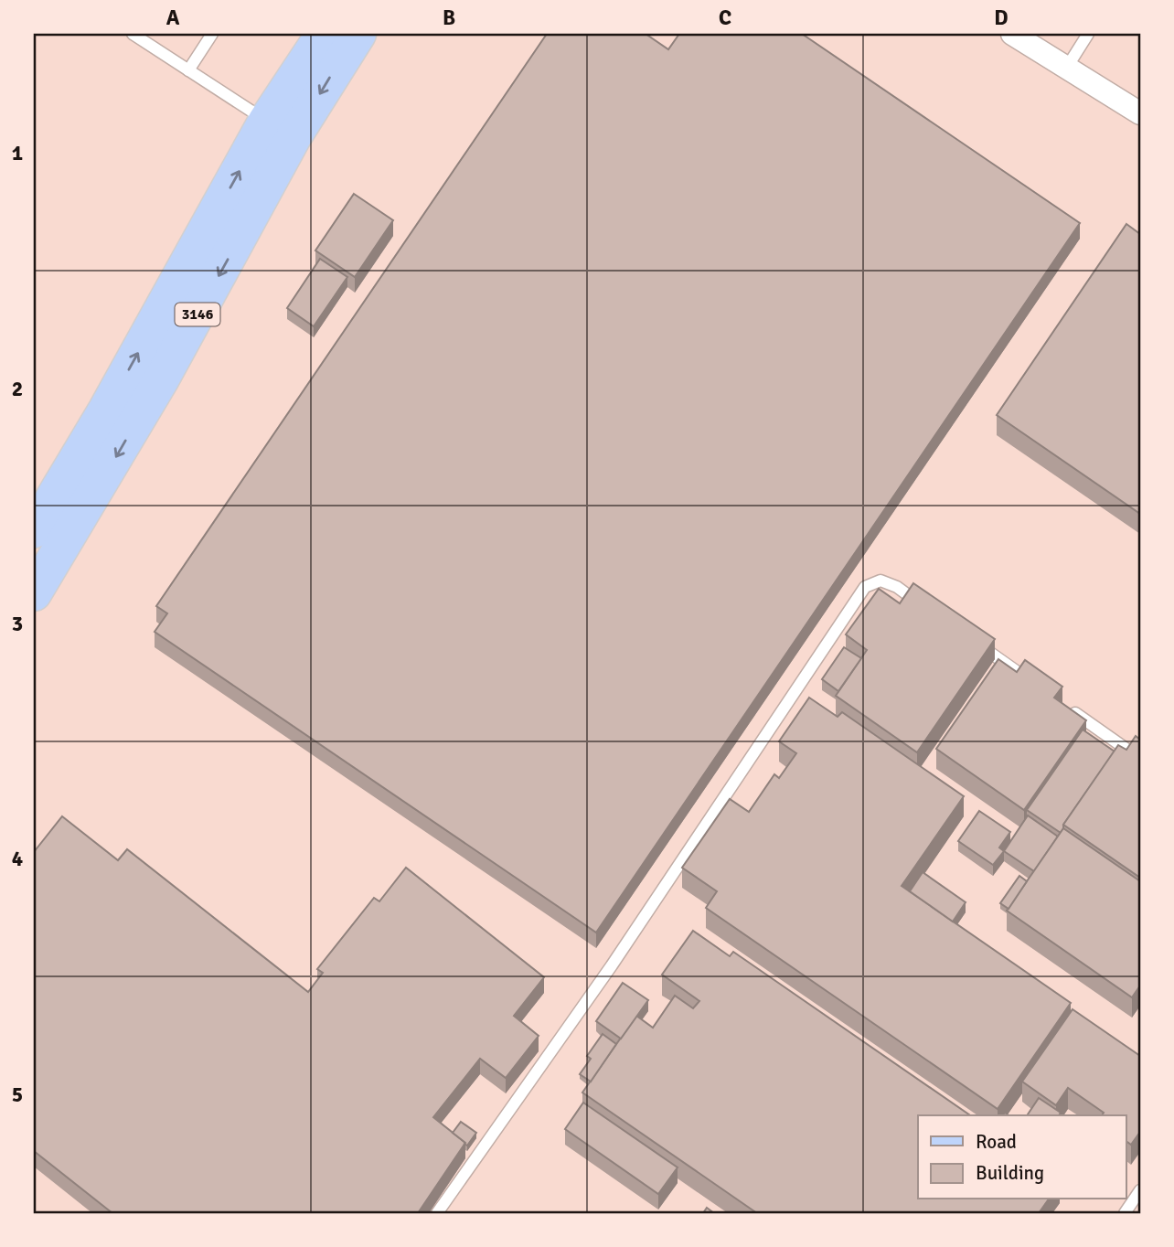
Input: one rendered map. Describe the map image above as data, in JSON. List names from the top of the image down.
{
  "streets": {
    "main road": ["3146"]
  },
  "legend": ["Road", "Building"],
  "grid": {
    "columns": [
      "A",
      "B",
      "C",
      "D"
    ],
    "rows": [
      "1",
      "2",
      "3",
      "4",
      "5"
    ]
  }
}
